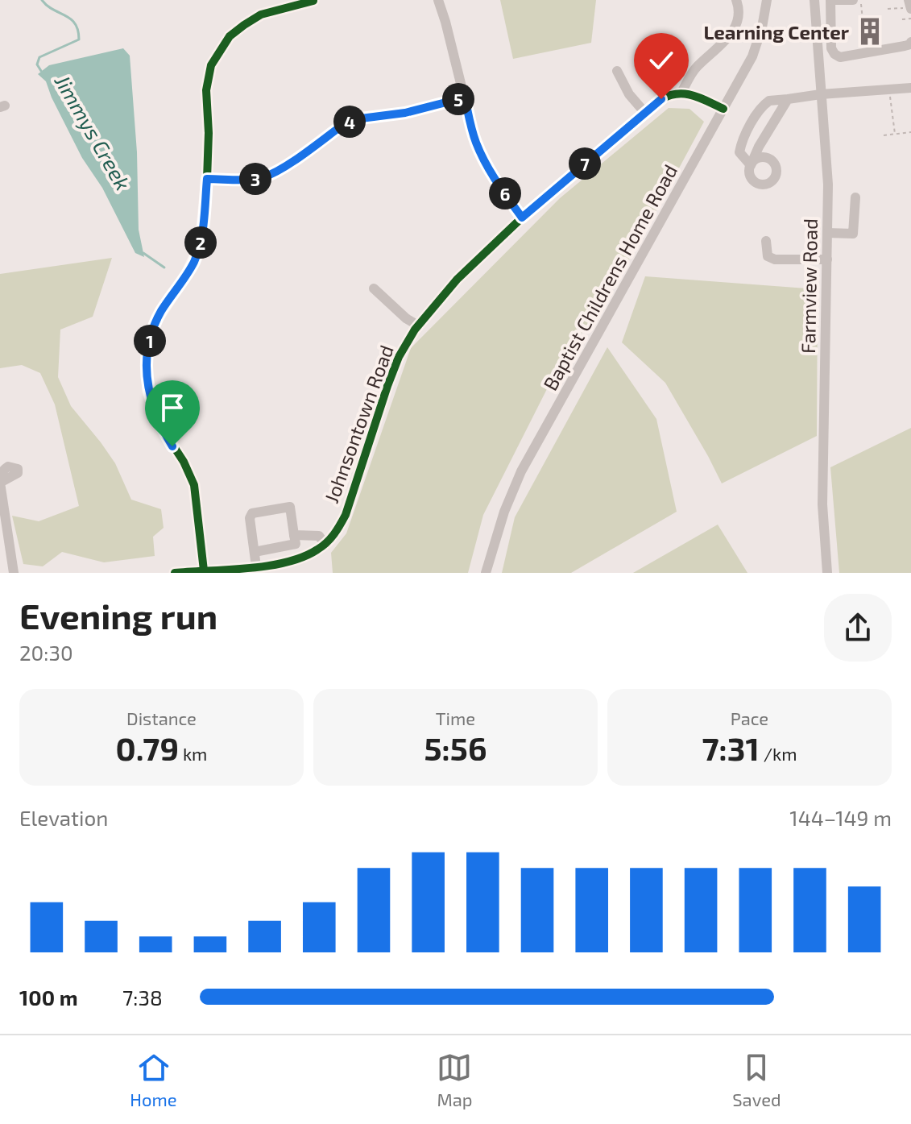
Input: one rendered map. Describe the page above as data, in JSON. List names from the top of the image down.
{
  "streets": {
    "street": ["Baptist Childrens Home Road", "Farmview Road", "Johnsontown Road"]
  },
  "water": ["Jimmys Creek"],
  "places": {
    "building": ["Learning Center"]
  },
  "page": {
    "pins": [
      "5",
      "4",
      "7",
      "3",
      "6",
      "2",
      "1"
    ],
    "heading": ["Evening run", "20:30"],
    "stats": [
      ["Distance", "0.79 km"],
      ["Time", "5:56"],
      ["Pace", "7:31 /km"]
    ],
    "chart": ["Elevation", "144–149 m"],
    "list": [
      {
        "name": "100 m",
        "note": "7:38"
      }
    ],
    "tabs": ["Home", "Map", "Saved"]
  }
}
